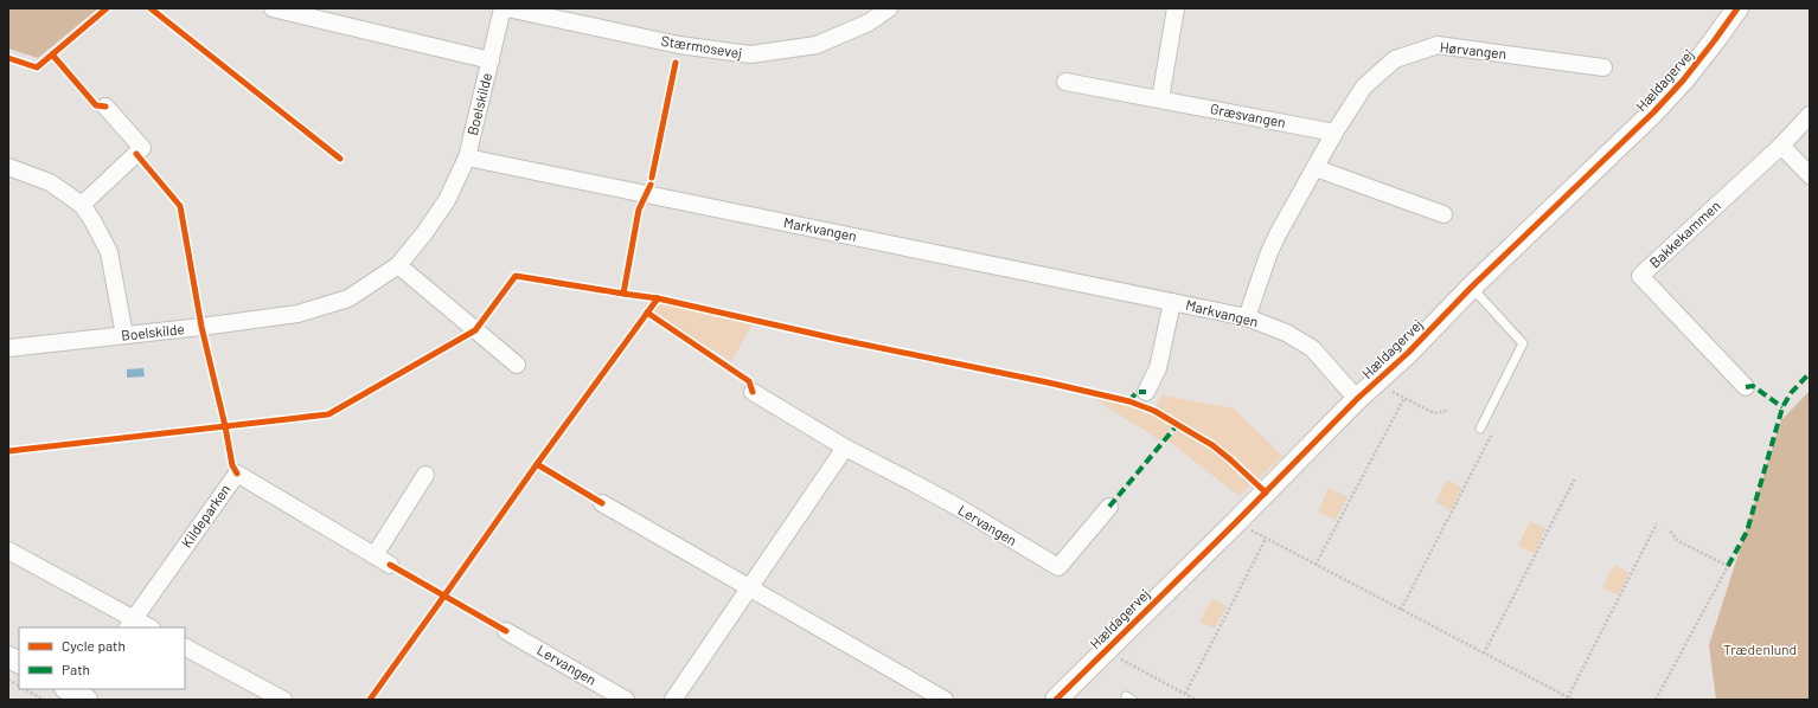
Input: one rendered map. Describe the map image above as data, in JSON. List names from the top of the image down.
{
  "streets": {
    "street": [
      "Stærmosevej",
      "Hørvangen",
      "Hældagervej",
      "Boelskilde",
      "Græsvangen",
      "Markvangen",
      "Bakkekammen",
      "Kildeparken",
      "Lervangen"
    ]
  },
  "crossings": [
    ["Hørvangen", "Græsvangen"],
    ["Hørvangen", "Markvangen"],
    ["Hældagervej", "Markvangen"],
    ["Boelskilde", "Markvangen"]
  ],
  "parks": ["Trædenlund"],
  "legend": ["Cycle path", "Path"]
}
